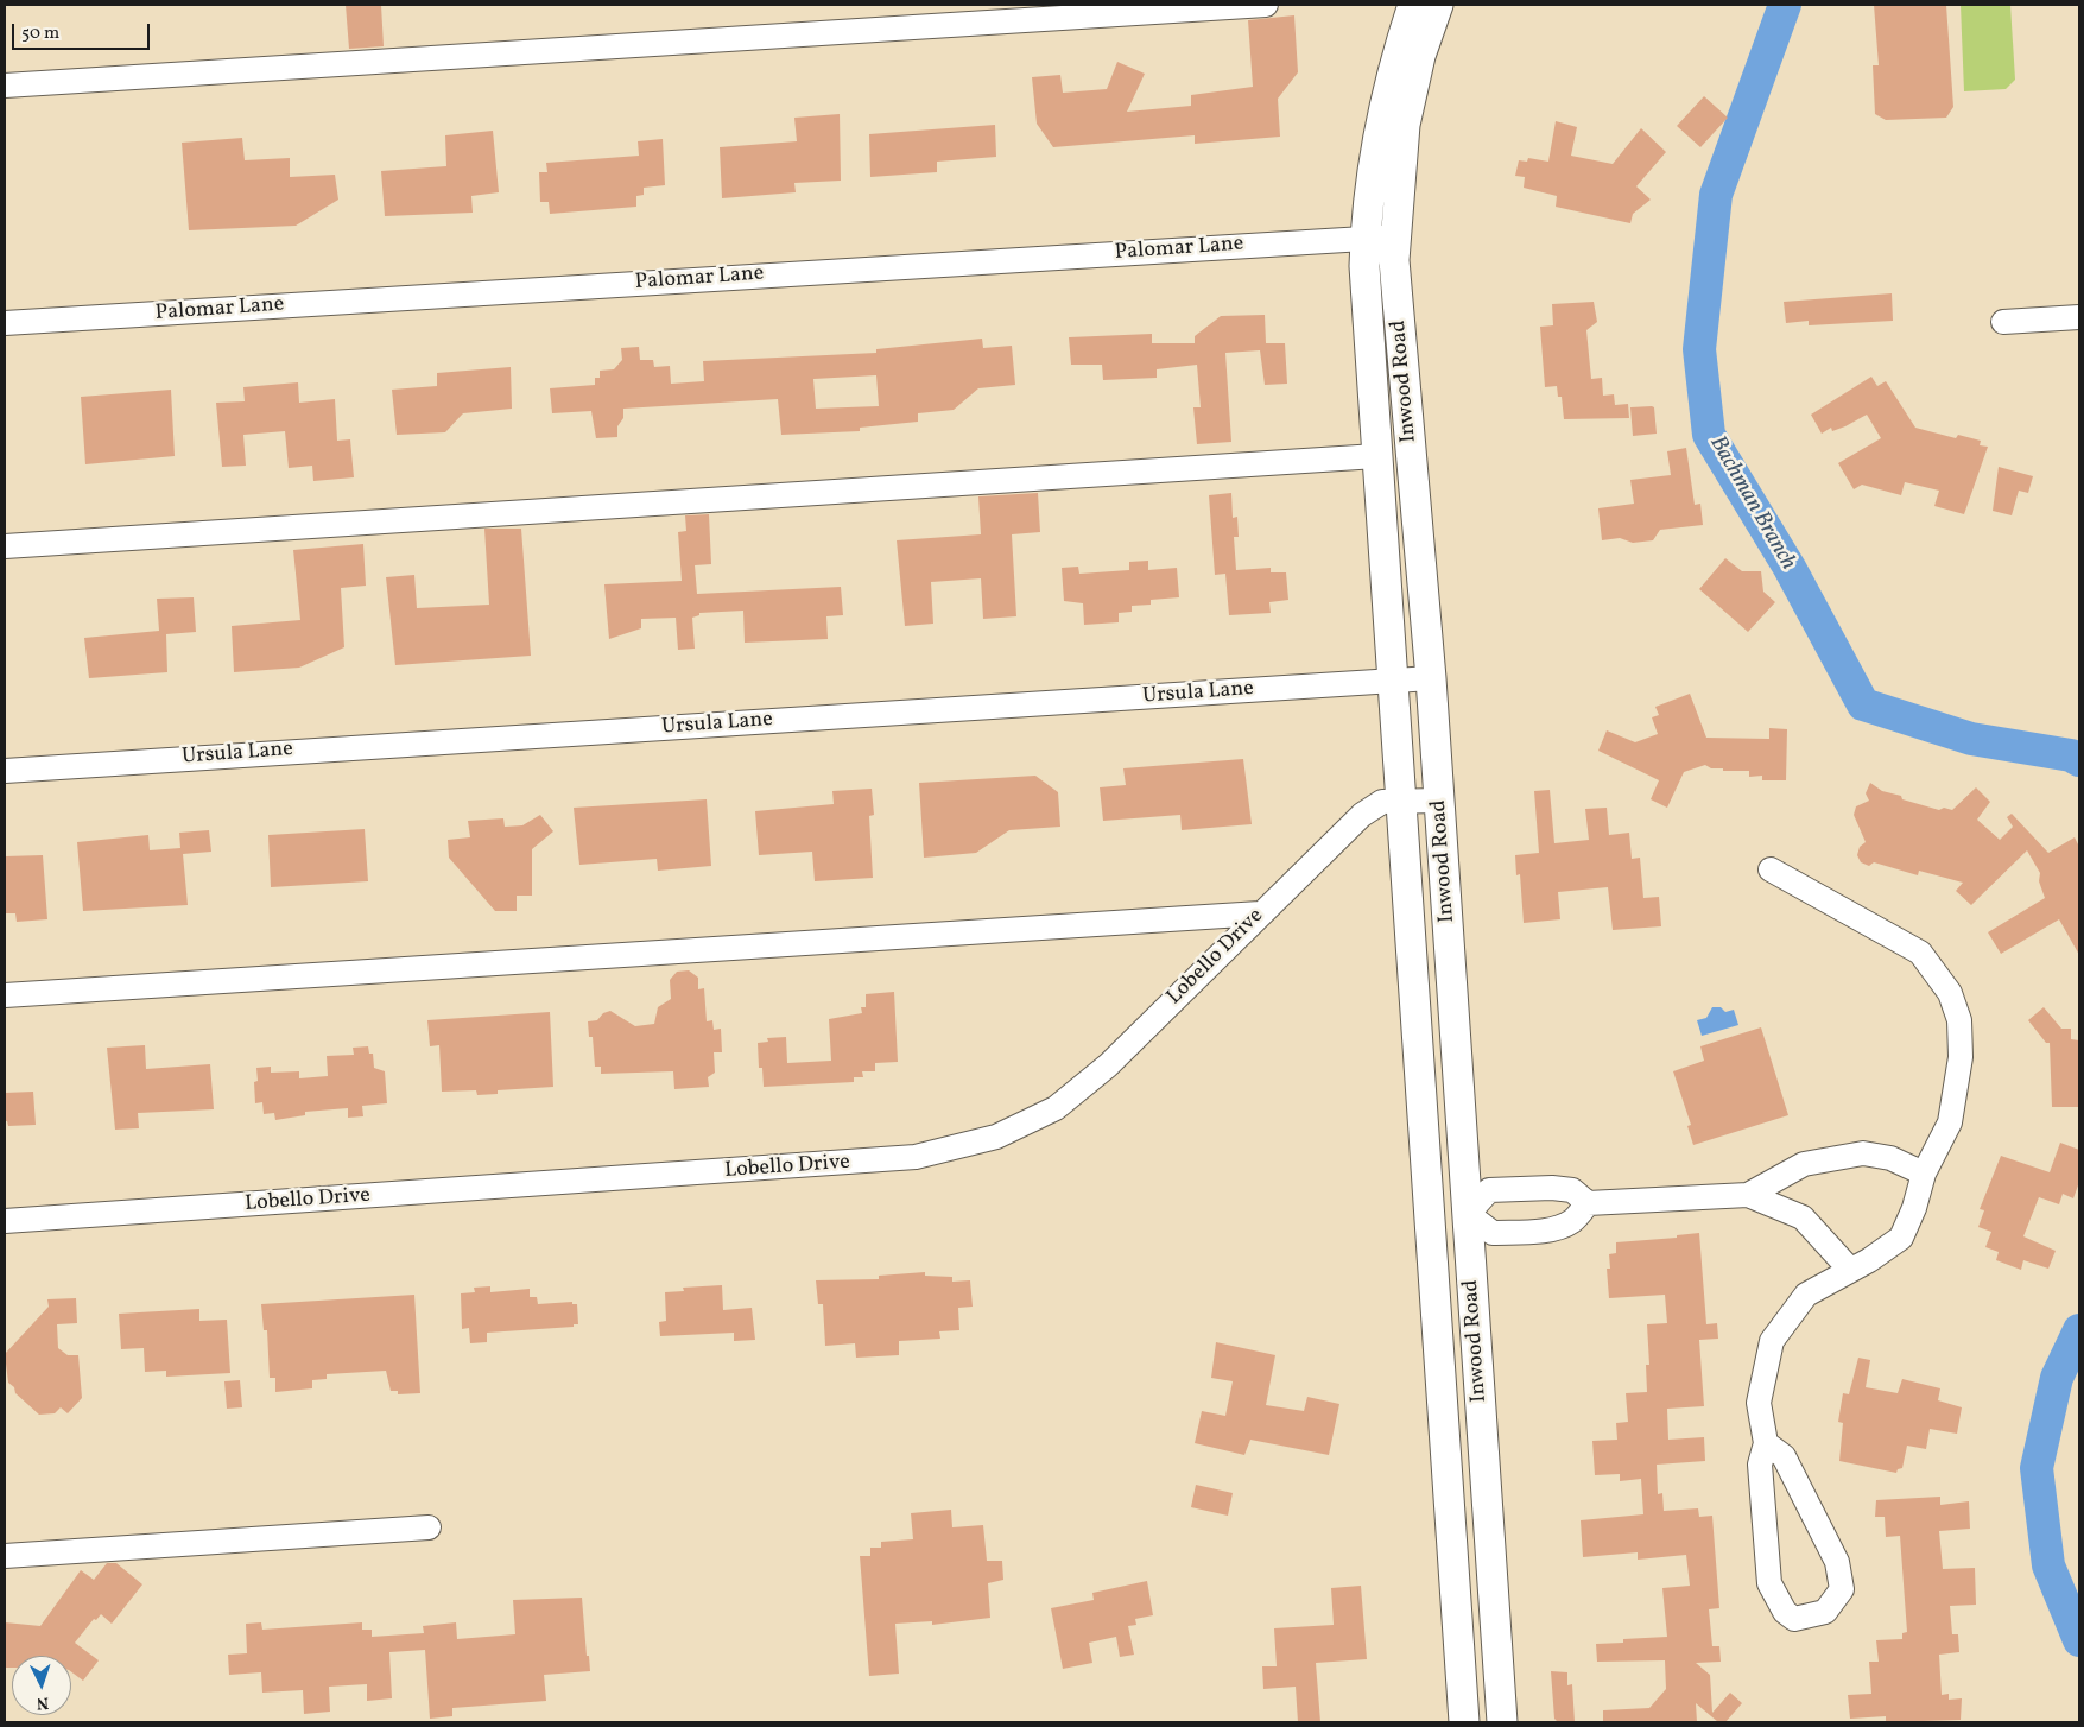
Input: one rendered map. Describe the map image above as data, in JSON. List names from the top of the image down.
{
  "streets": {
    "main road": ["Inwood Road"],
    "street": ["Palomar Lane", "Ursula Lane", "Lobello Drive"]
  },
  "crossings": [
    ["Palomar Lane", "Inwood Road"],
    ["Inwood Road", "Ursula Lane"],
    ["Inwood Road", "Lobello Drive"]
  ],
  "water": ["Bachman Branch"],
  "scale_bar": "50 m",
  "north": "bottom"
}
